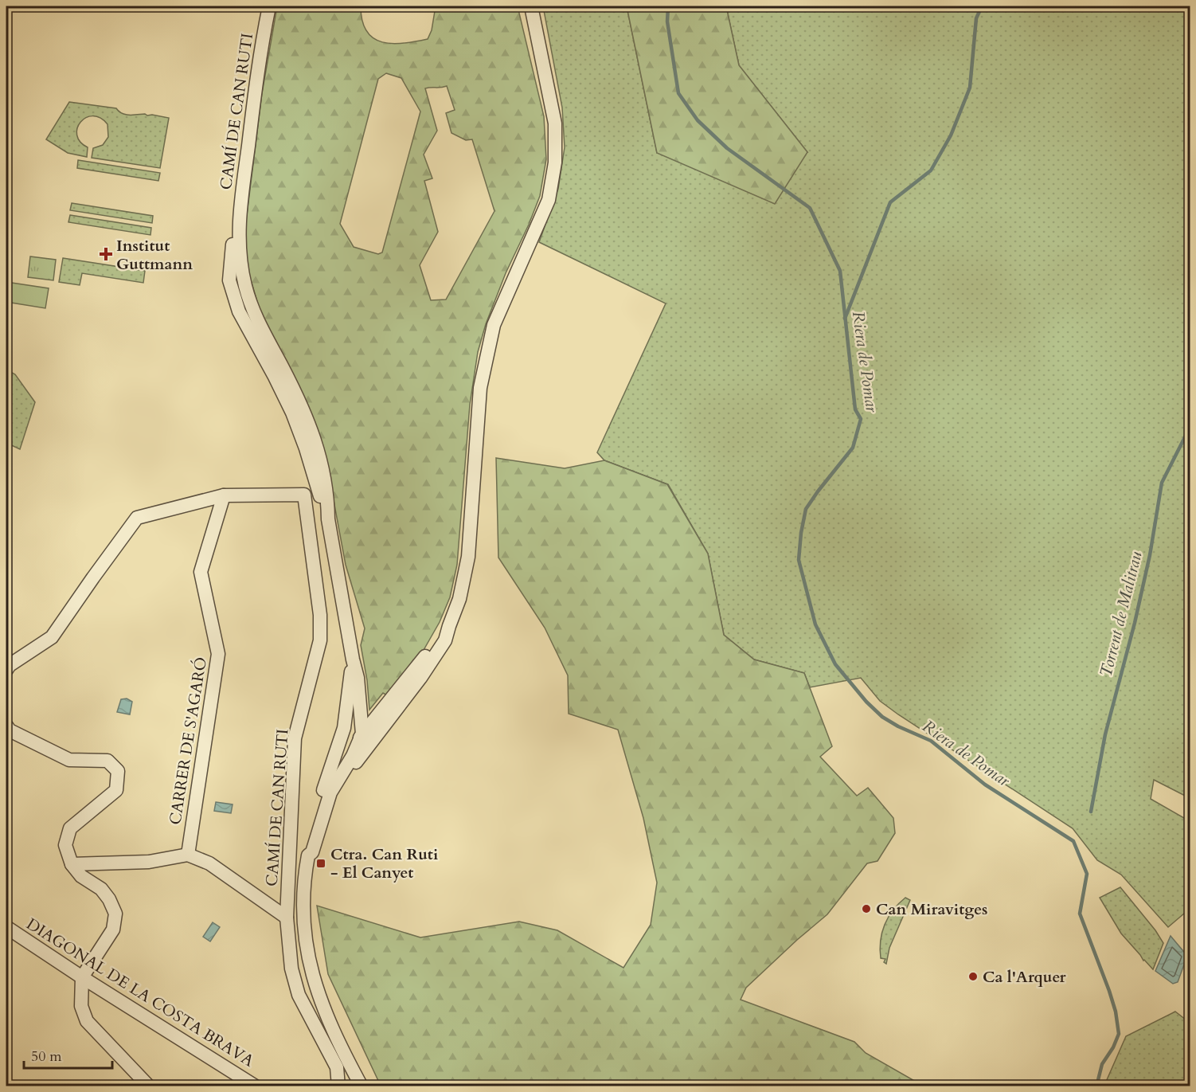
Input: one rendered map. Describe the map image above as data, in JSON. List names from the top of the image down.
{
  "streets": {
    "street": ["CAMÍ DE CAN RUTI", "CARRER DE S'AGARÓ", "DIAGONAL DE LA COSTA BRAVA"]
  },
  "crossings": [
    ["CAMÍ DE CAN RUTI", "CARRER DE S'AGARÓ"]
  ],
  "water": ["Riera de Pomar", "Torrent de Malitrau"],
  "places": {
    "health": ["Institut Guttmann"],
    "transit": ["Ctra. Can Ruti - El Canyet"],
    "other": ["Can Miravitges", "Ca l'Arquer"]
  },
  "scale_bar": "50 m"
}
